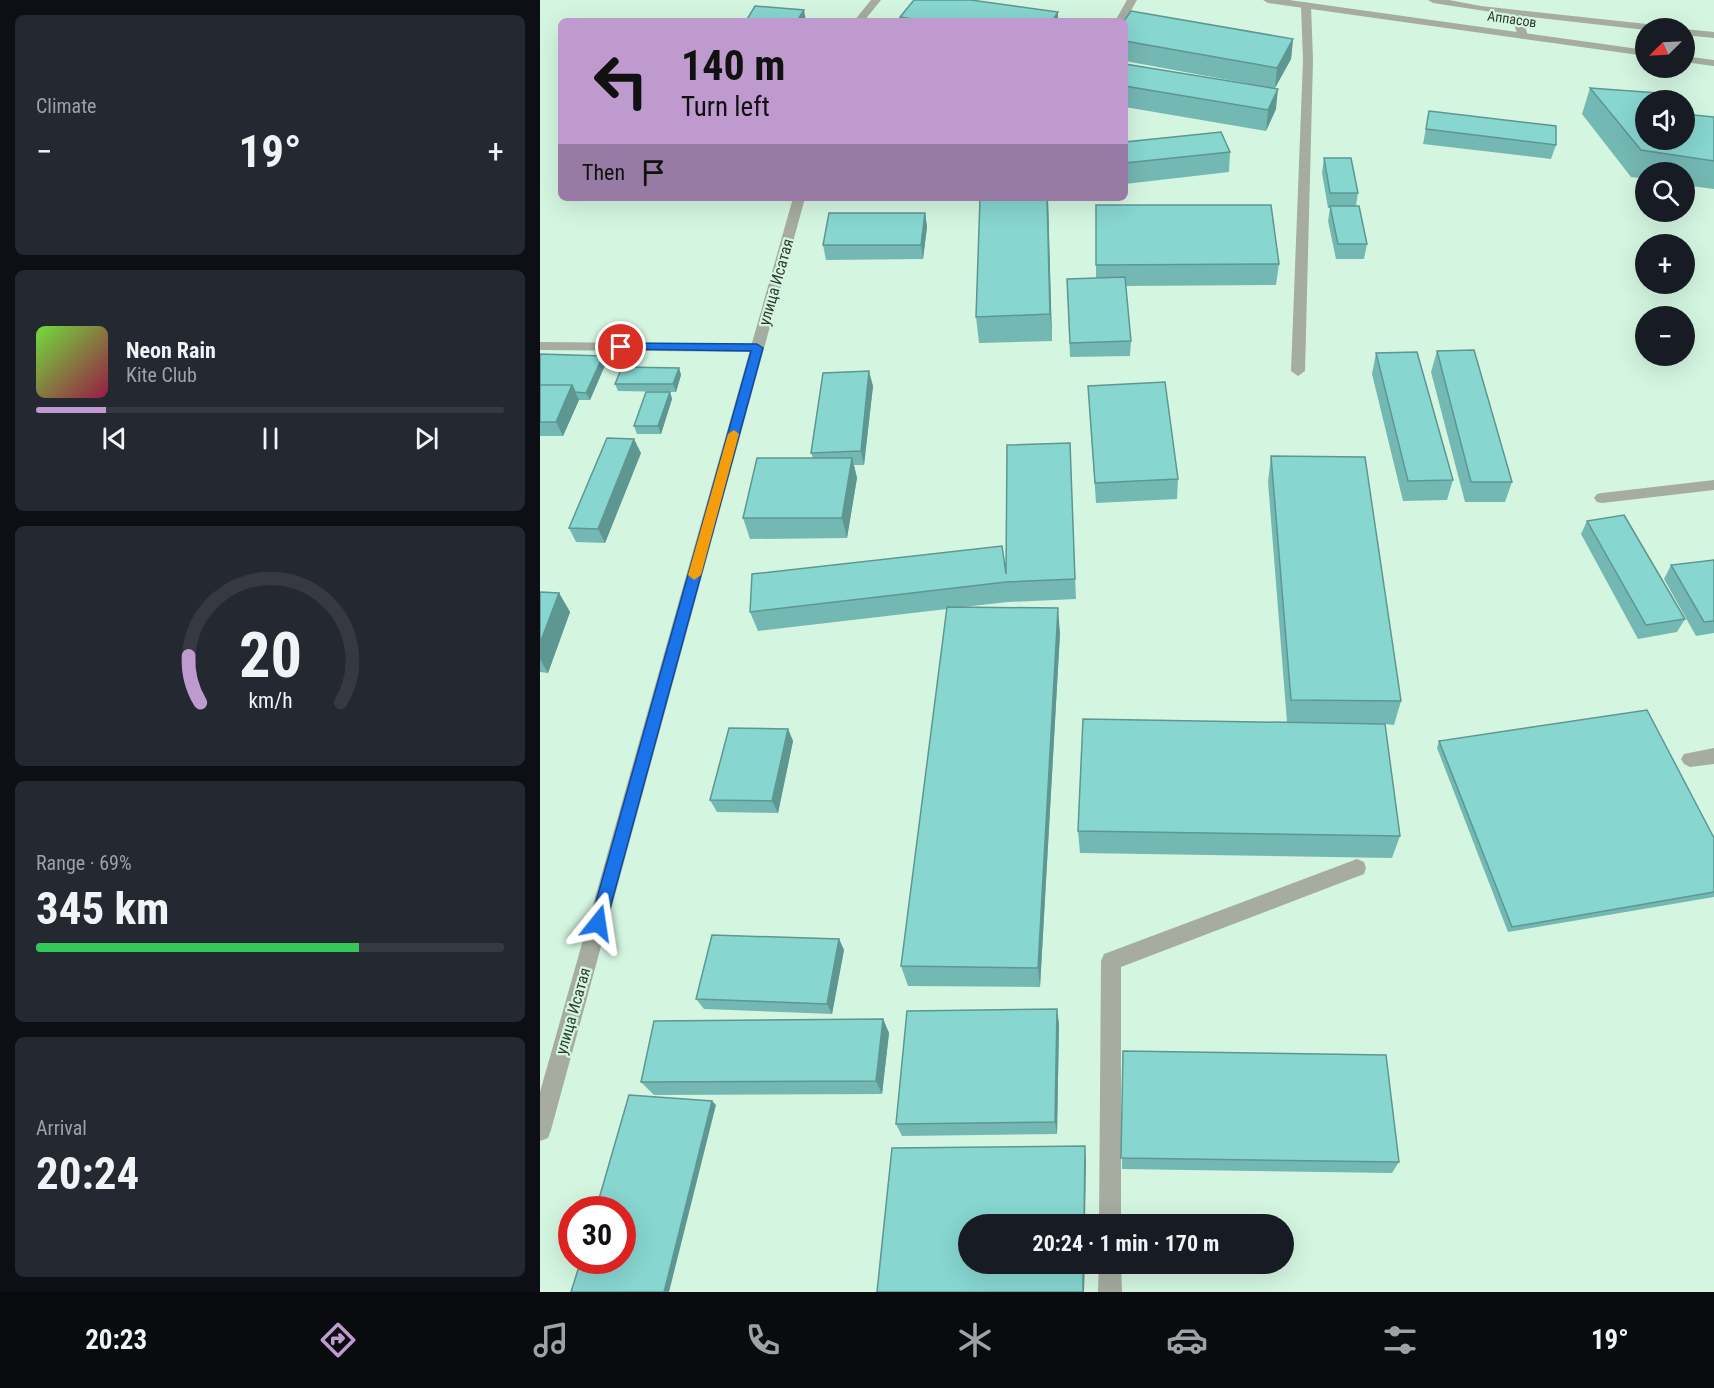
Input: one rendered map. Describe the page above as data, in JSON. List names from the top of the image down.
{
  "streets": {
    "street": ["Аппасов", "улица Исатая"]
  },
  "north": "bottom left",
  "page": {
    "tile": [
      "Climate",
      ["Range · 69%", "345 km"],
      ["Arrival", "20:24"]
    ],
    "map_buttons": ["+", "−"],
    "turn": ["140 m", "Turn left"],
    "heat": ["−", "19°", "+"],
    "then": "Then",
    "song": ["Neon Rain", "Kite Club"],
    "limit": "30",
    "trip": "20:24 · 1 min · 170 m",
    "tabs": ["20:23", "19°"],
    "gauge": ["20", "km/h"]
  }
}
